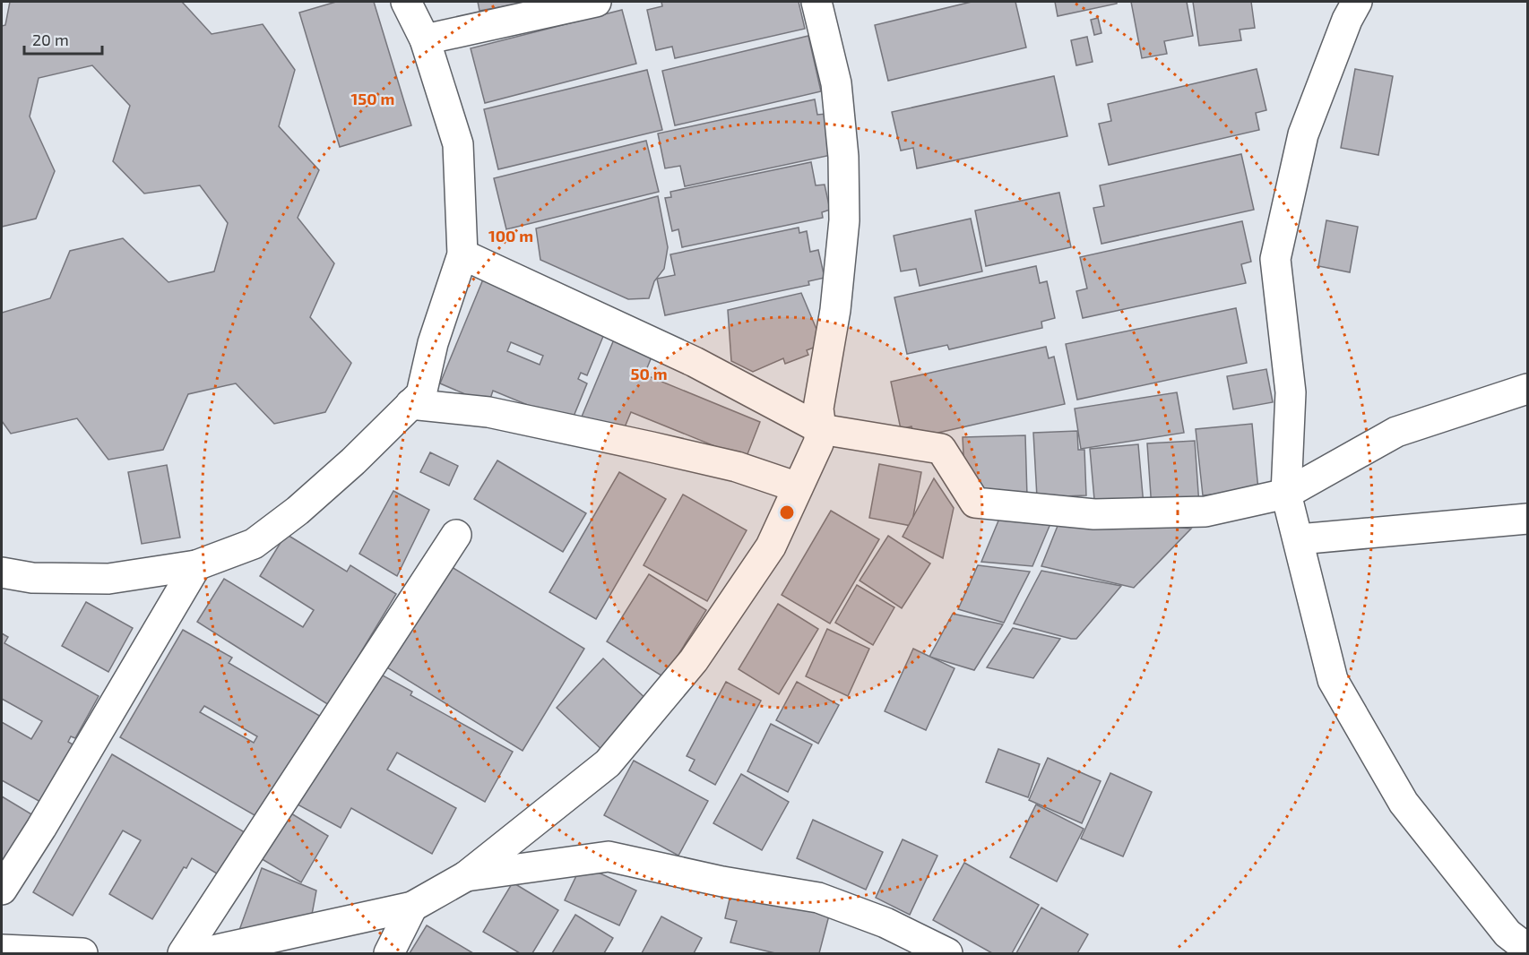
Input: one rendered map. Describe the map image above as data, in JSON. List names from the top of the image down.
{
  "scale_bar": "20 m",
  "rings": ["150 m", "100 m", "50 m"]
}
